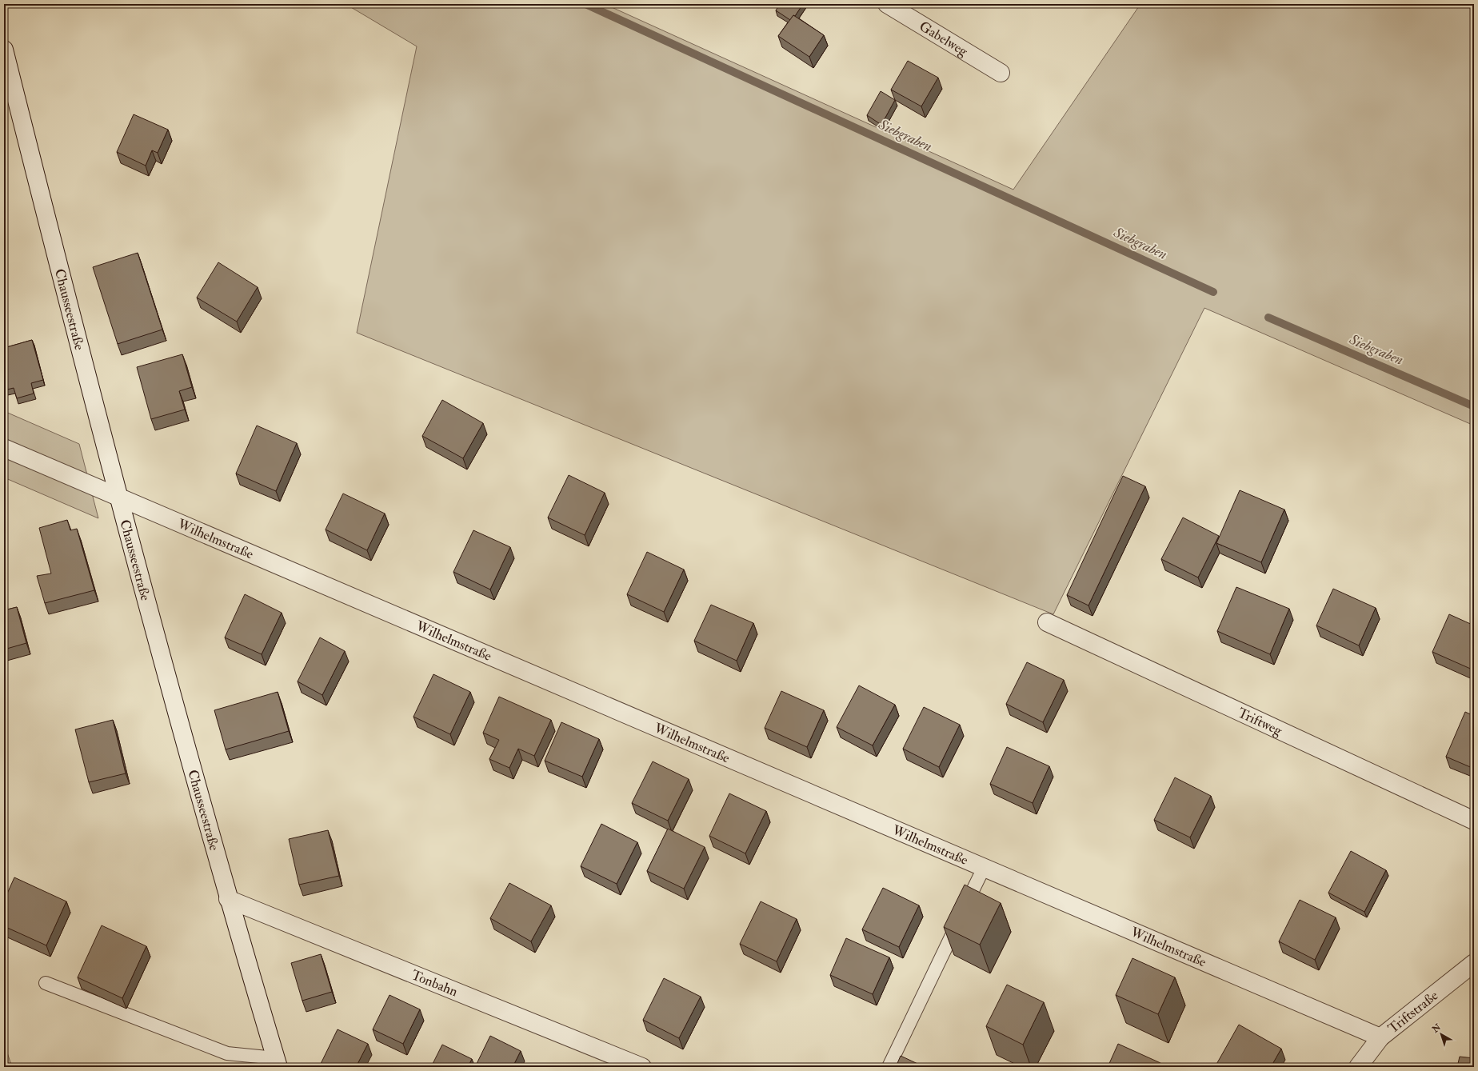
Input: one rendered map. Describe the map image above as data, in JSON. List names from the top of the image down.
{
  "streets": {
    "street": [
      "Gabelweg",
      "Chausseestraße",
      "Wilhelmstraße",
      "Triftweg",
      "Tonbahn",
      "Triftstraße"
    ]
  },
  "crossings": [
    ["Chausseestraße", "Wilhelmstraße"],
    ["Chausseestraße", "Tonbahn"],
    ["Wilhelmstraße", "Triftstraße"]
  ],
  "water": ["Siebgraben"],
  "north": "top left"
}
